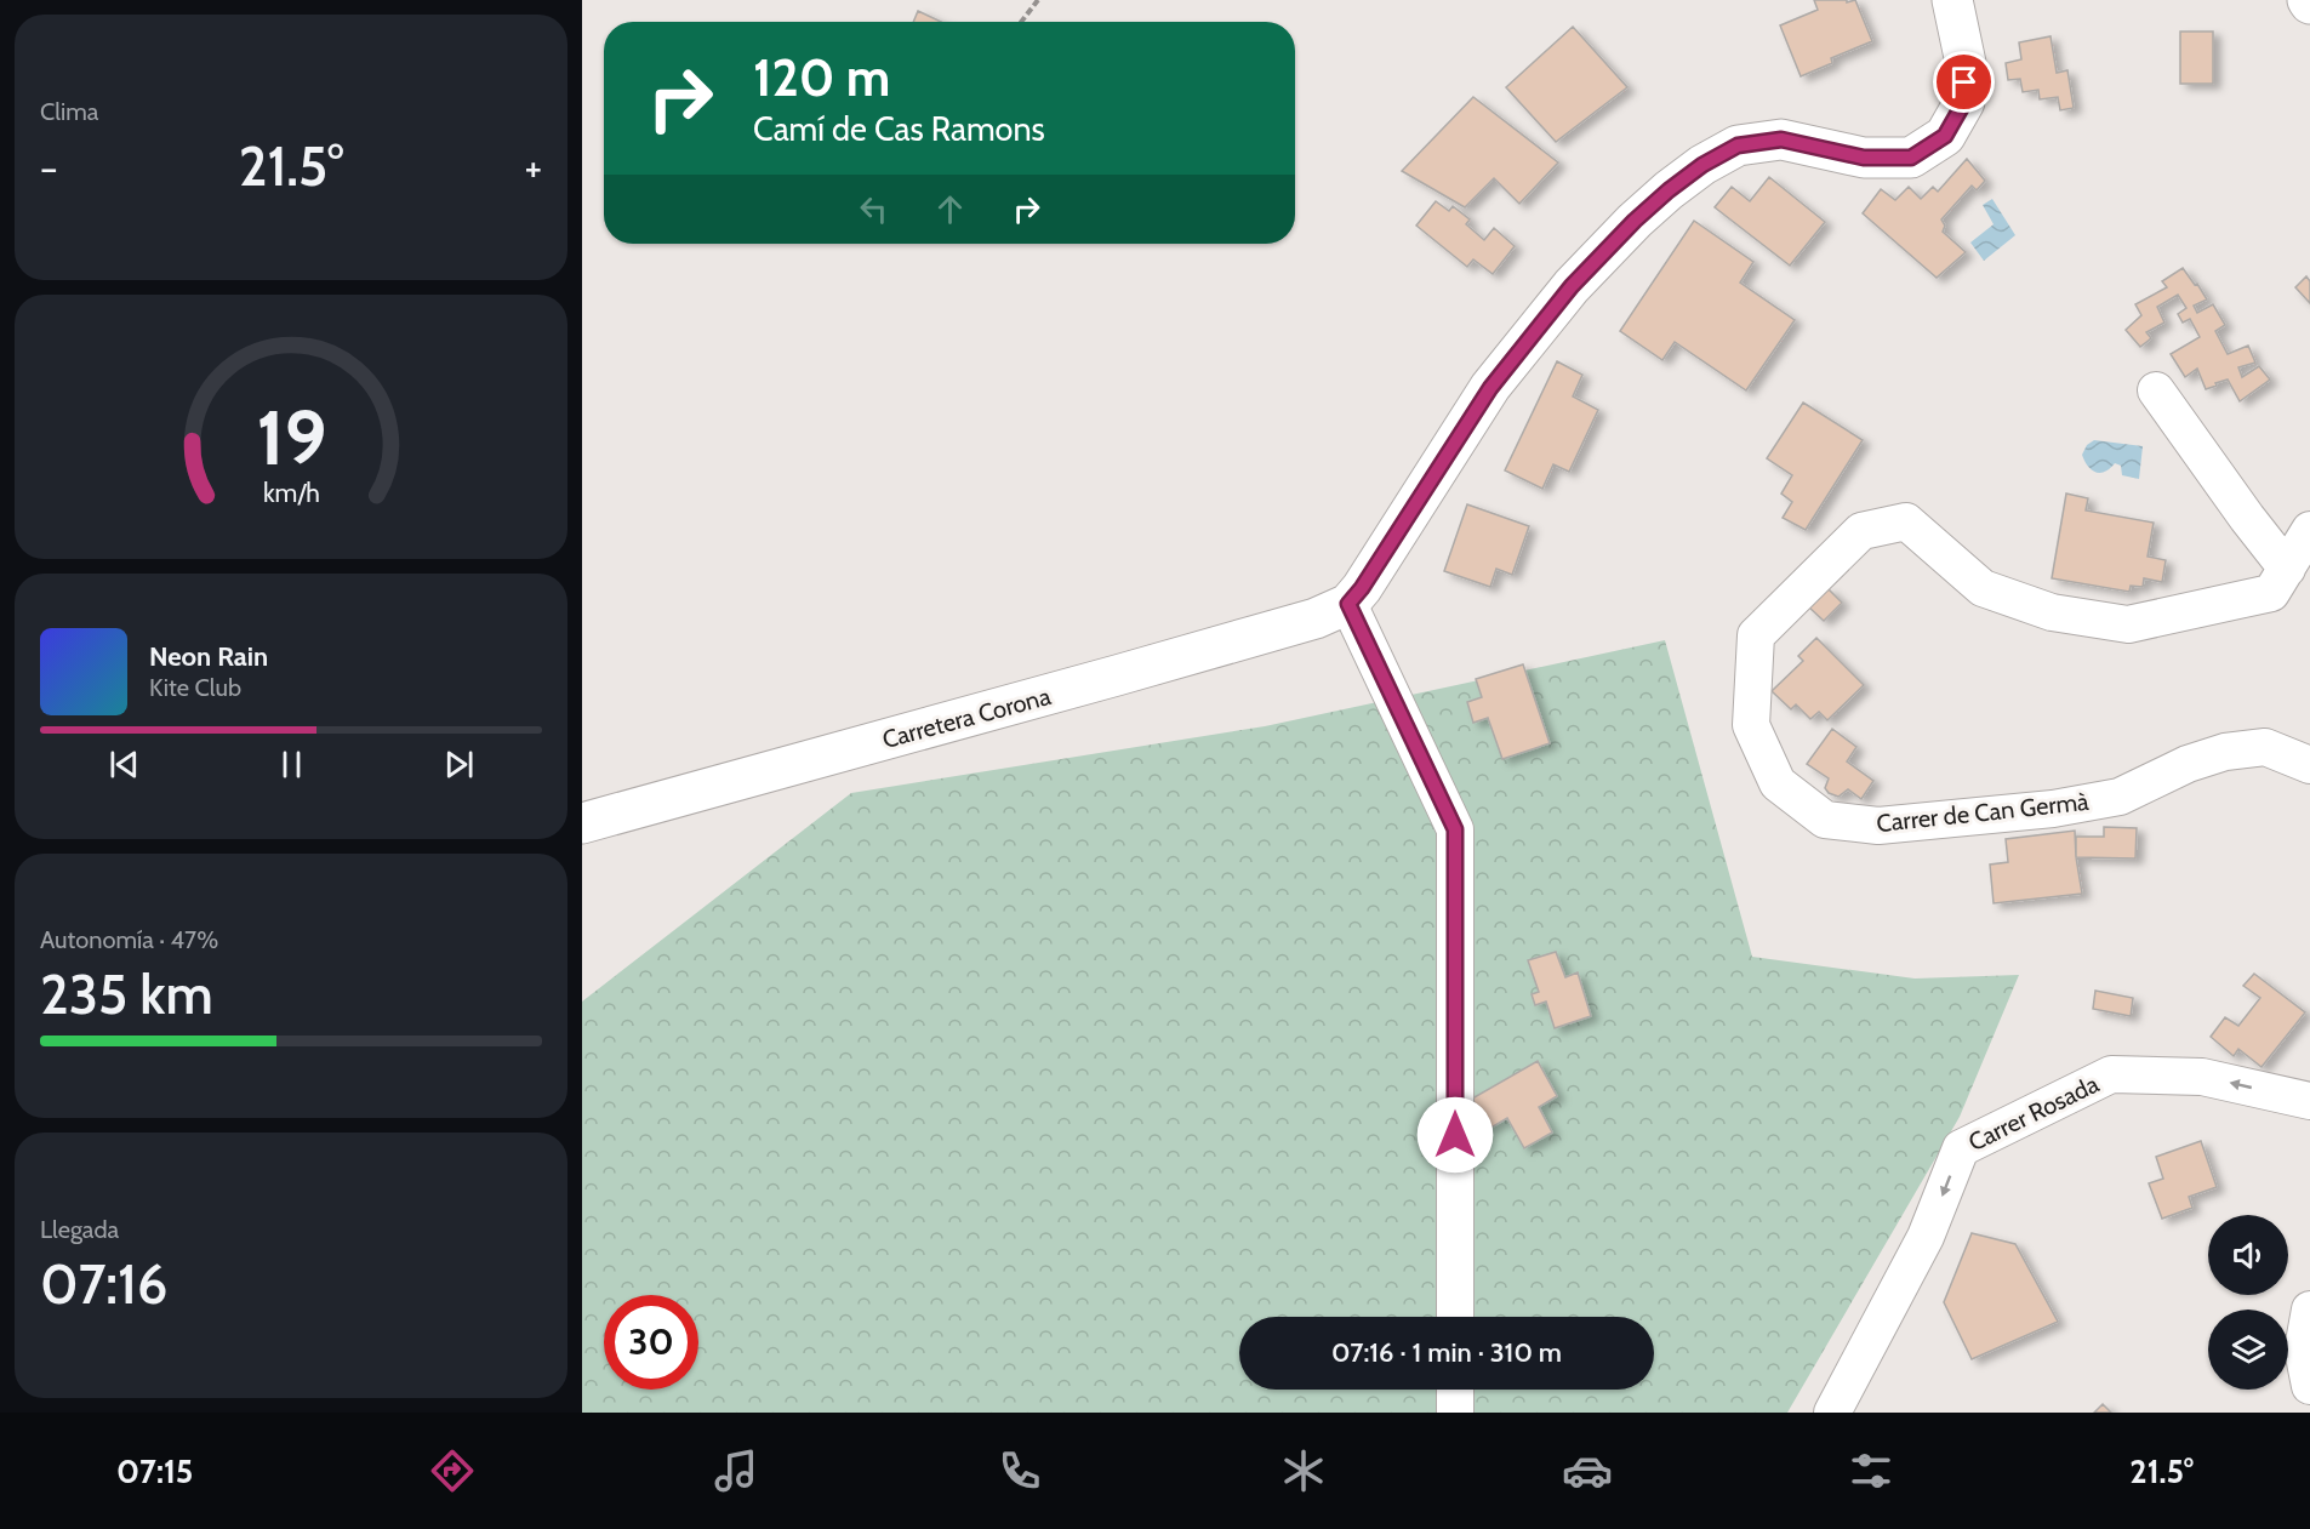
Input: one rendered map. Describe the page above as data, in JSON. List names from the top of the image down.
{
  "streets": {
    "main road": ["Carretera Corona"],
    "street": ["Carrer de Can Germà", "Carrer Rosada"]
  },
  "one_way": ["Carrer Rosada"],
  "page": {
    "tile": [
      "Clima",
      ["Autonomía · 47%", "235 km"],
      ["Llegada", "07:16"]
    ],
    "turn": ["120 m", "Camí de Cas Ramons"],
    "heat": ["−", "21.5°", "+"],
    "song": ["Neon Rain", "Kite Club"],
    "limit": "30",
    "trip": "07:16 · 1 min · 310 m",
    "tabs": ["07:15", "21.5°"],
    "gauge": ["19", "km/h"]
  }
}
